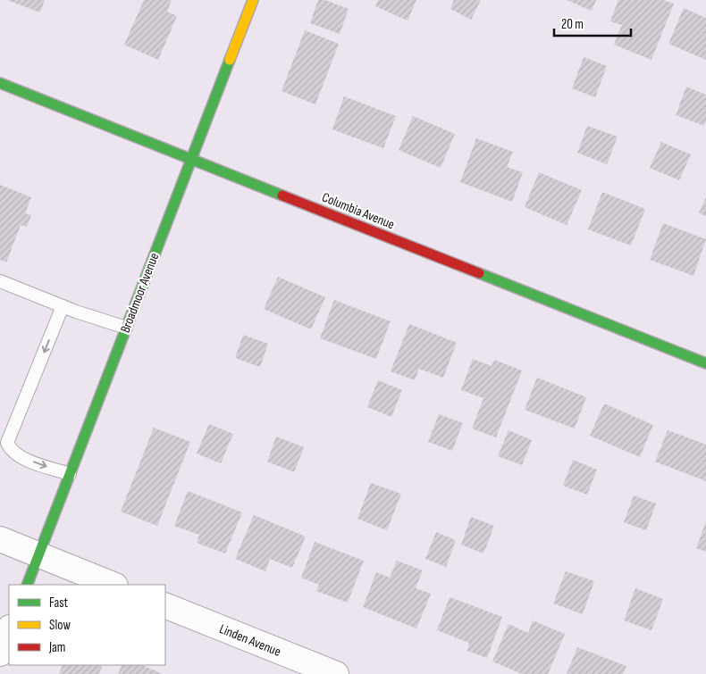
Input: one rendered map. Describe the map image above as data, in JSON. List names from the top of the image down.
{
  "streets": {
    "street": ["Columbia Avenue", "Broadmoor Avenue", "Linden Avenue"]
  },
  "crossings": [
    ["Columbia Avenue", "Broadmoor Avenue"]
  ],
  "legend": ["Fast", "Slow", "Jam"],
  "scale_bar": "20 m"
}
